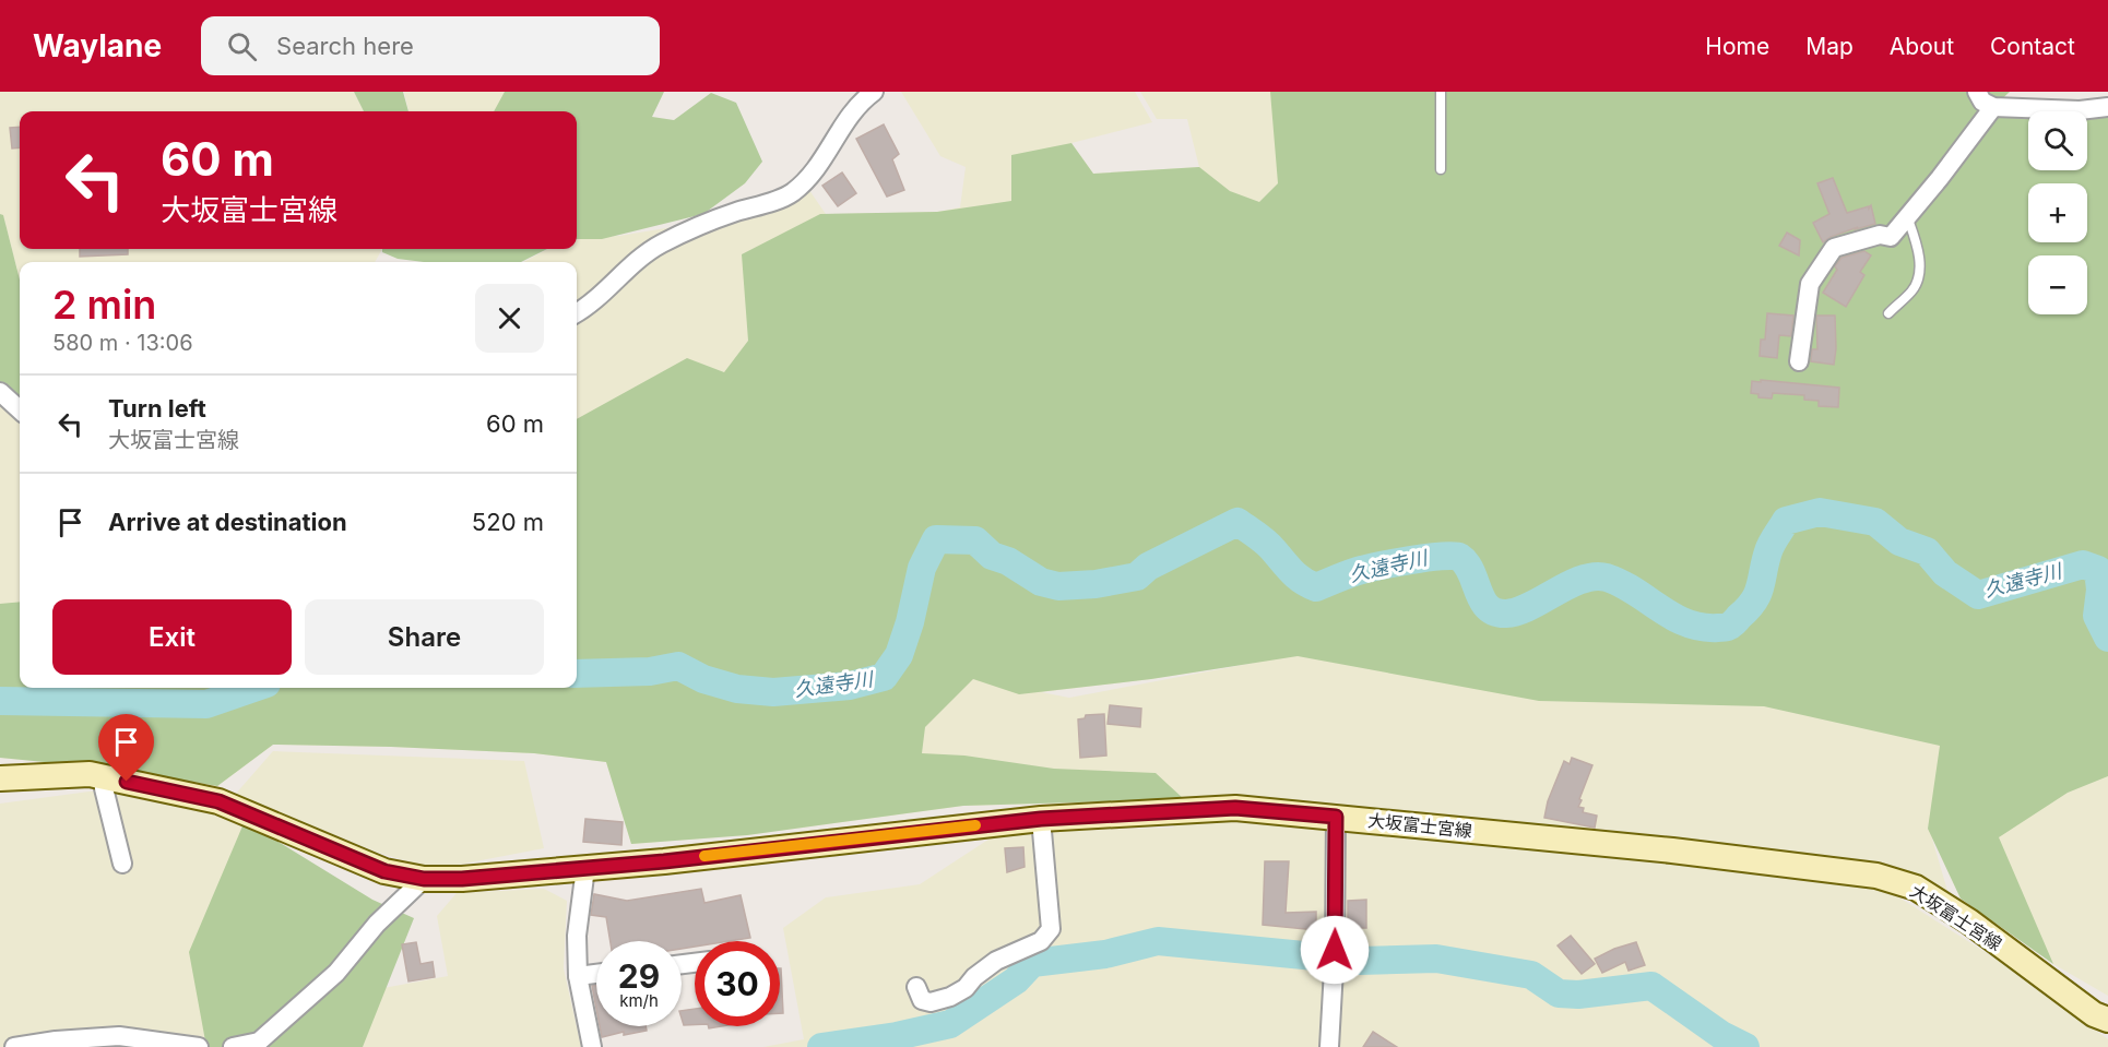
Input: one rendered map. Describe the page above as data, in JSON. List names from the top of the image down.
{
  "streets": {
    "main road": ["大坂富士宮線"]
  },
  "water": ["久遠寺川"],
  "page": {
    "header": "Waylane",
    "search": "Search here",
    "nav": [
      "Home",
      "Map",
      "About",
      "Contact"
    ],
    "map_buttons": ["+", "−"],
    "turn": ["60 m", "大坂富士宮線"],
    "heading": ["2 min", "580 m · 13:06"],
    "list": [
      {
        "name": "Turn left",
        "note": "大坂富士宮線",
        "value": "60 m"
      },
      {
        "name": "Arrive at destination",
        "value": "520 m"
      }
    ],
    "buttons": ["Exit", "Share"],
    "speed": "29 km/h",
    "limit": "30"
  }
}
